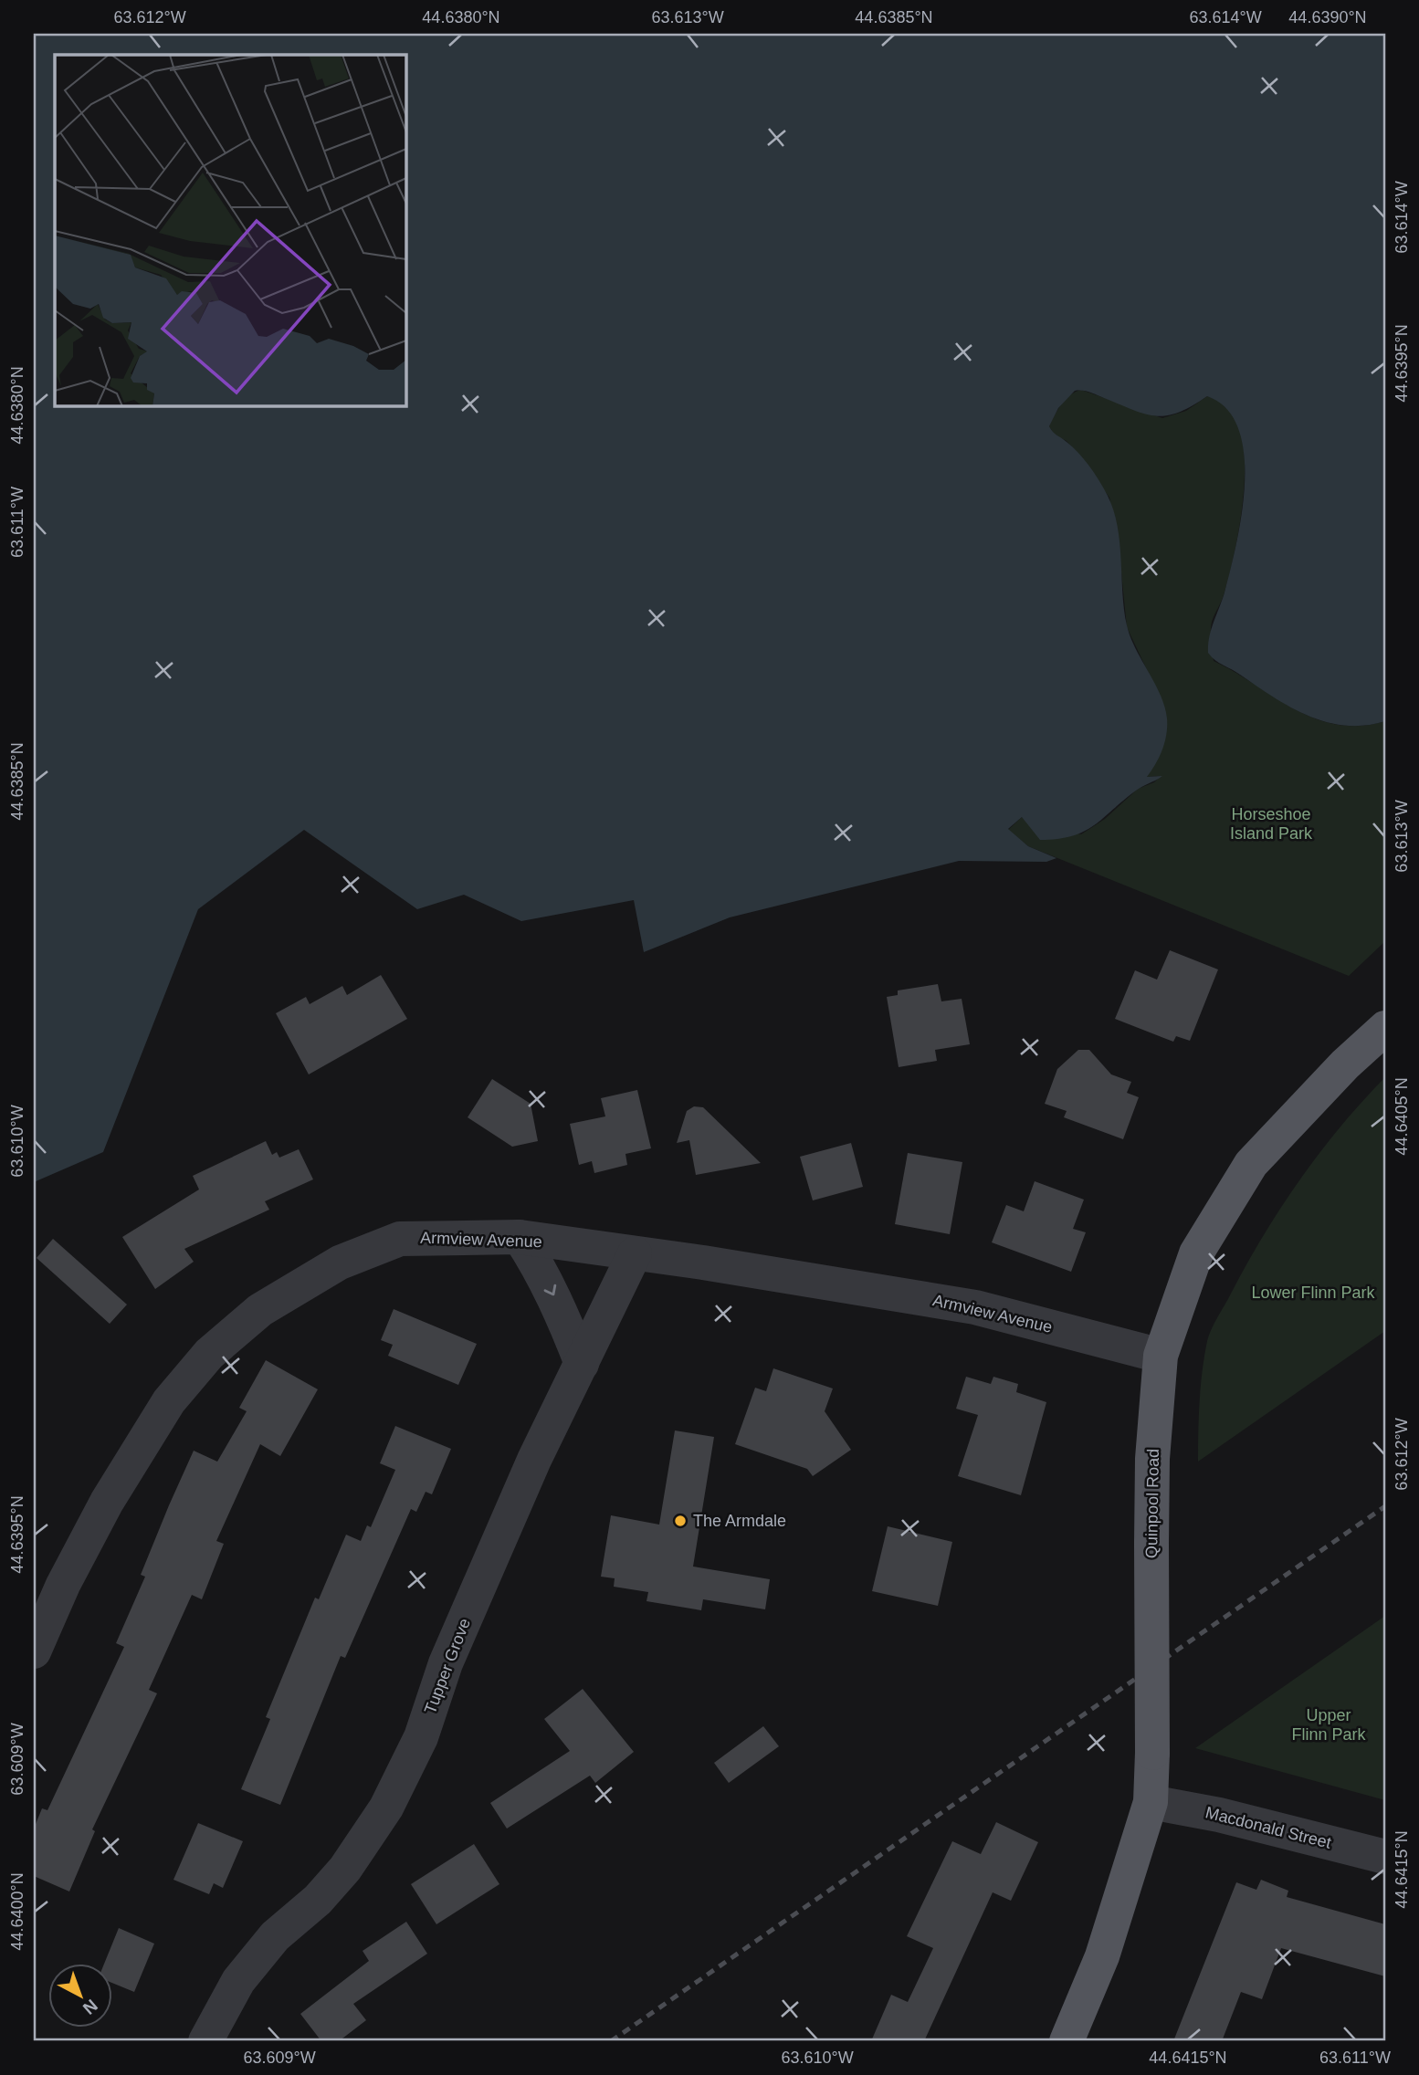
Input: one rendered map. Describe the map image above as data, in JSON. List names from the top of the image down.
{
  "streets": {
    "main road": ["Quinpool Road"],
    "street": ["Armview Avenue", "Tupper Grove", "Macdonald Street"]
  },
  "crossings": [
    ["Armview Avenue", "Quinpool Road"],
    ["Armview Avenue", "Tupper Grove"],
    ["Quinpool Road", "Macdonald Street"]
  ],
  "parks": ["Horseshoe Island Park", "Lower Flinn Park", "Upper Flinn Park"],
  "places": ["The Armdale"],
  "north": "bottom right",
  "coordinates": [
    "63.612°W",
    "44.6380°N",
    "63.613°W",
    "44.6385°N",
    "63.614°W",
    "44.6390°N",
    "44.6395°N",
    "63.611°W",
    "44.6405°N",
    "63.610°W",
    "63.609°W",
    "44.6415°N",
    "44.6400°N"
  ]
}
